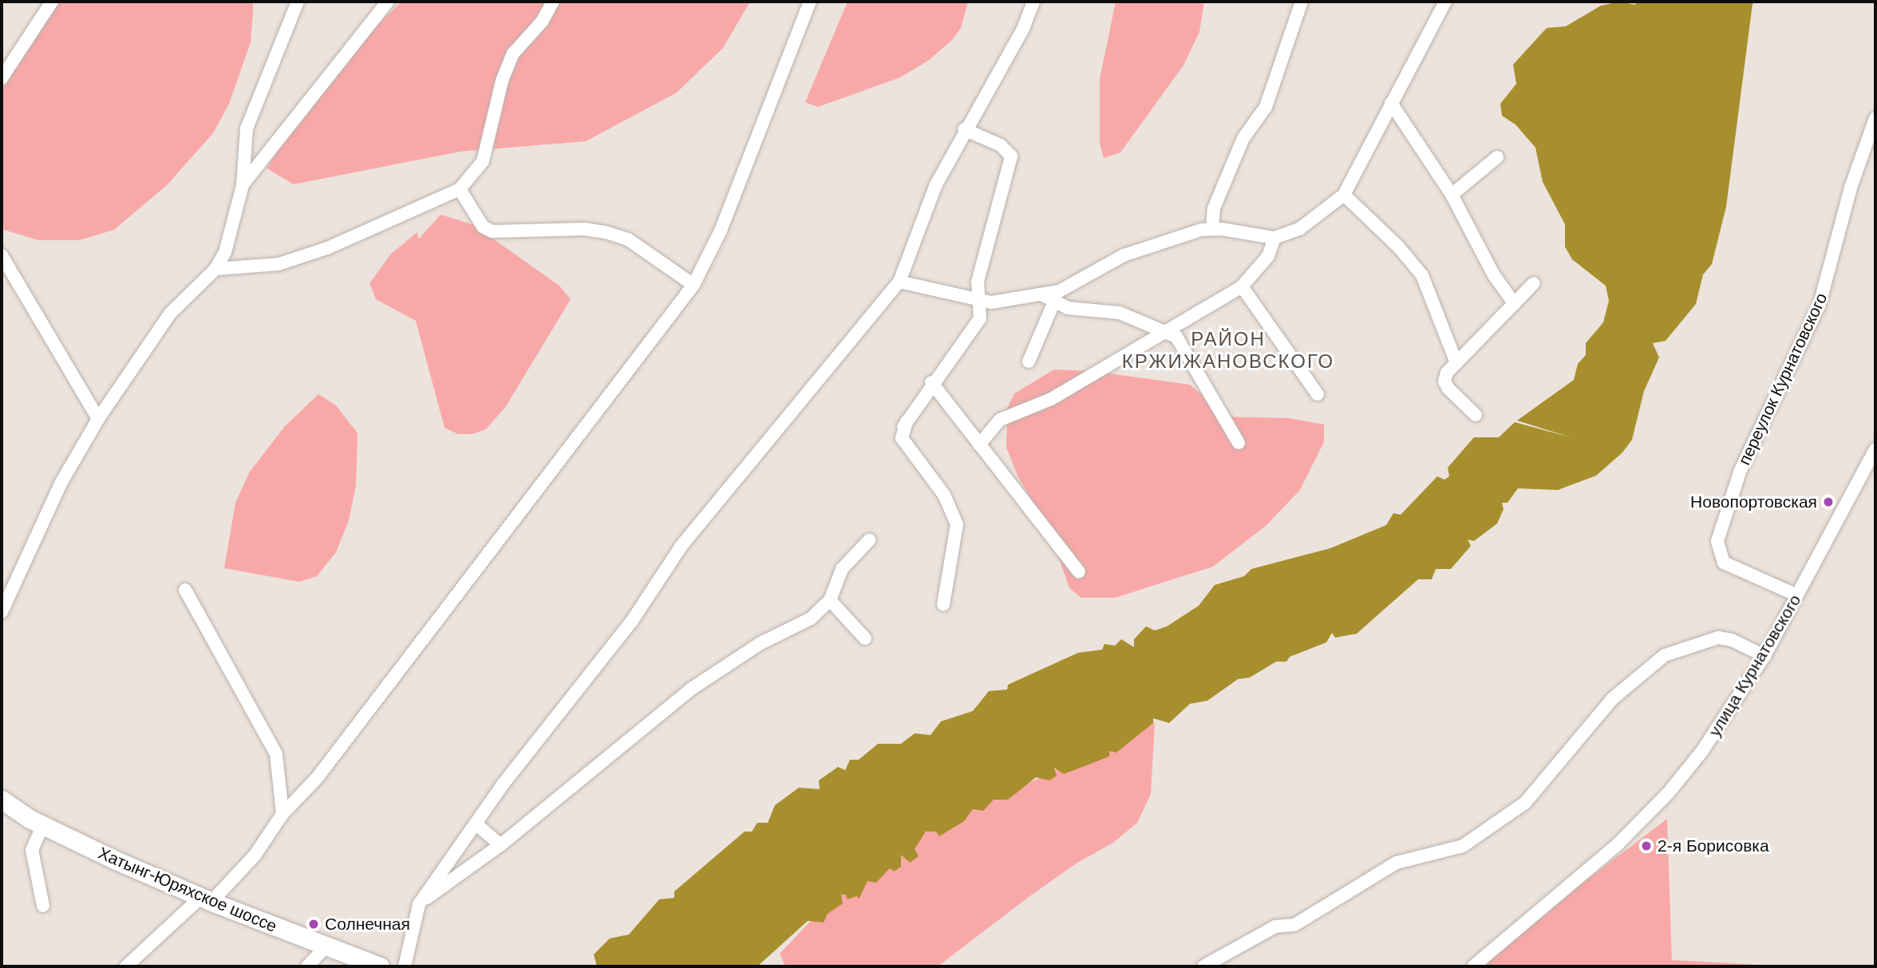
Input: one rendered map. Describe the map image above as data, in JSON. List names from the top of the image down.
{
  "streets": {
    "street": ["переулок Курнатовского", "улица Курнатовского", "Хатынг-Юряхское шоссе"]
  },
  "crossings": [
    ["переулок Курнатовского", "улица Курнатовского"]
  ],
  "districts": ["РАЙОН КРЖИЖАНОВСКОГО"],
  "places": ["Новопортовская", "2-я Борисовка", "Солнечная"]
}
